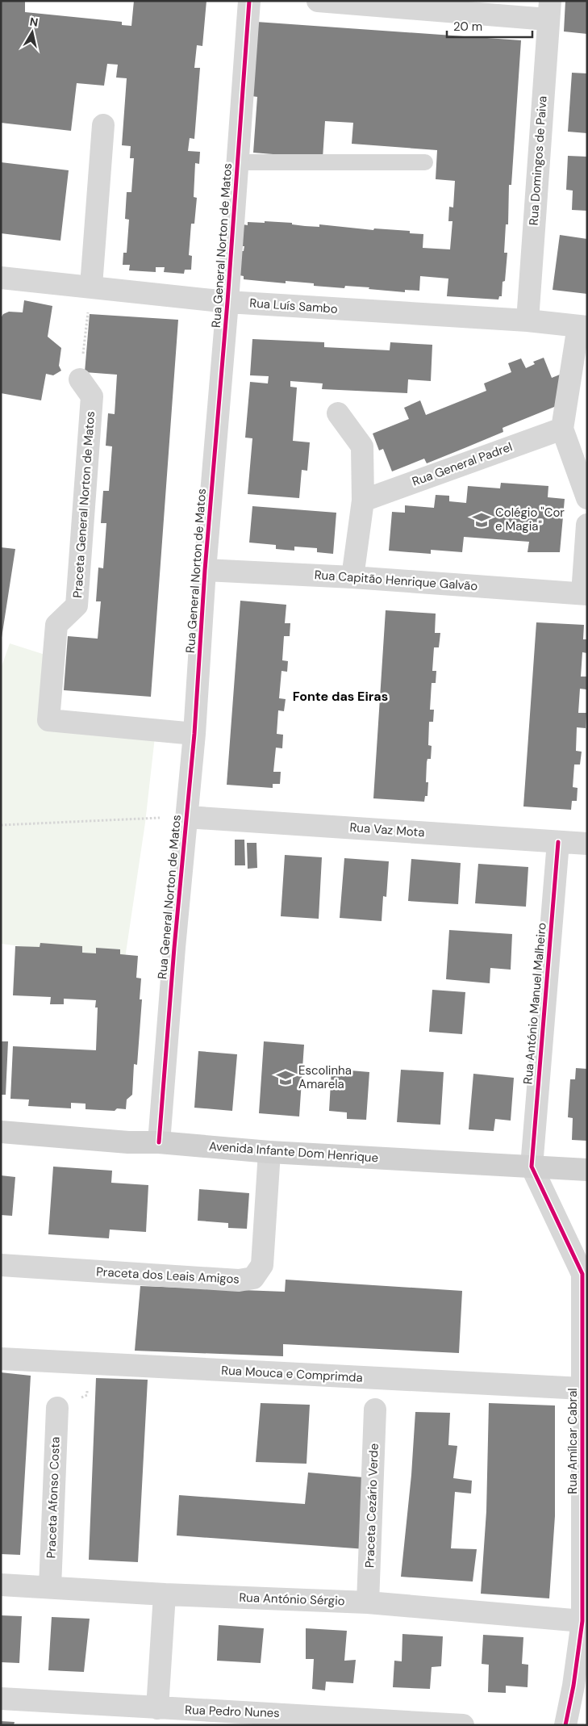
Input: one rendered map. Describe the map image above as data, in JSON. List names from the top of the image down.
{
  "streets": {
    "street": [
      "Rua Domingos de Paiva",
      "Rua General Norton de Matos",
      "Rua Luís Sambo",
      "Rua General Padrel",
      "Praceta General Norton de Matos",
      "Rua Capitão Henrique Galvão",
      "Rua Vaz Mota",
      "Rua António Manuel Malheiro",
      "Avenida Infante Dom Henrique",
      "Praceta dos Leais Amigos",
      "Rua Mouca e Comprimda",
      "Rua Amílcar Cabral",
      "Praceta Afonso Costa",
      "Praceta Cezário Verde",
      "Rua António Sérgio",
      "Rua Pedro Nunes"
    ]
  },
  "crossings": [
    ["Rua Domingos de Paiva", "Rua Luís Sambo"],
    ["Rua General Norton de Matos", "Rua Luís Sambo"],
    ["Rua General Norton de Matos", "Praceta General Norton de Matos"],
    ["Rua General Norton de Matos", "Rua Capitão Henrique Galvão"],
    ["Rua General Norton de Matos", "Rua Vaz Mota"],
    ["Rua General Norton de Matos", "Avenida Infante Dom Henrique"],
    ["Rua Vaz Mota", "Rua António Manuel Malheiro"],
    ["Rua António Manuel Malheiro", "Avenida Infante Dom Henrique"],
    ["Rua António Manuel Malheiro", "Rua Amílcar Cabral"],
    ["Avenida Infante Dom Henrique", "Praceta dos Leais Amigos"],
    ["Avenida Infante Dom Henrique", "Rua Amílcar Cabral"],
    ["Rua Mouca e Comprimda", "Rua Amílcar Cabral"],
    ["Rua Amílcar Cabral", "Rua António Sérgio"],
    ["Praceta Afonso Costa", "Rua António Sérgio"],
    ["Praceta Cezário Verde", "Rua António Sérgio"]
  ],
  "districts": ["Fonte das Eiras"],
  "places": {
    "school or university": ["Colégio \"Cor e Magia\"", "Escolinha Amarela"]
  },
  "scale_bar": "20 m",
  "north": "top"
}
